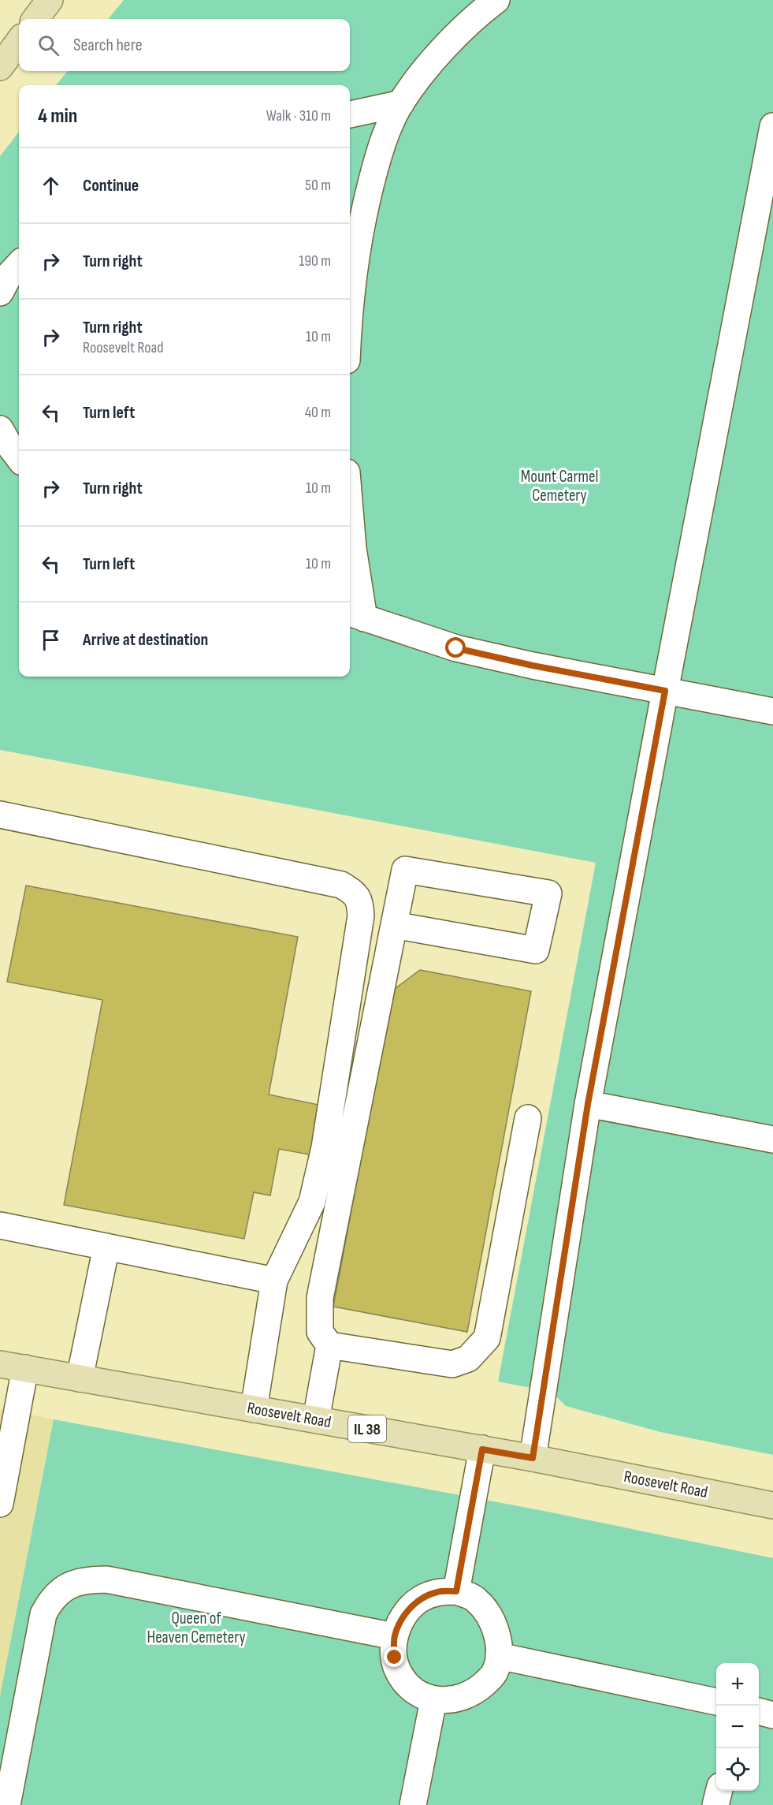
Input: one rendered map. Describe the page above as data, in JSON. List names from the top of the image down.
{
  "streets": {
    "main road": ["Roosevelt Road", "IL 38"]
  },
  "parks": ["Mount Carmel Cemetery", "Queen of Heaven Cemetery"],
  "page": {
    "search": "Search here",
    "heading": ["4 min", "Walk · 310 m"],
    "list": [
      ["Continue", "50 m"],
      ["Turn right", "190 m"],
      ["Turn right", "Roosevelt Road", "10 m"],
      ["Turn left", "40 m"],
      ["Turn right", "10 m"],
      ["Turn left", "10 m"],
      "Arrive at destination"
    ],
    "map_buttons": ["+", "−"]
  }
}
